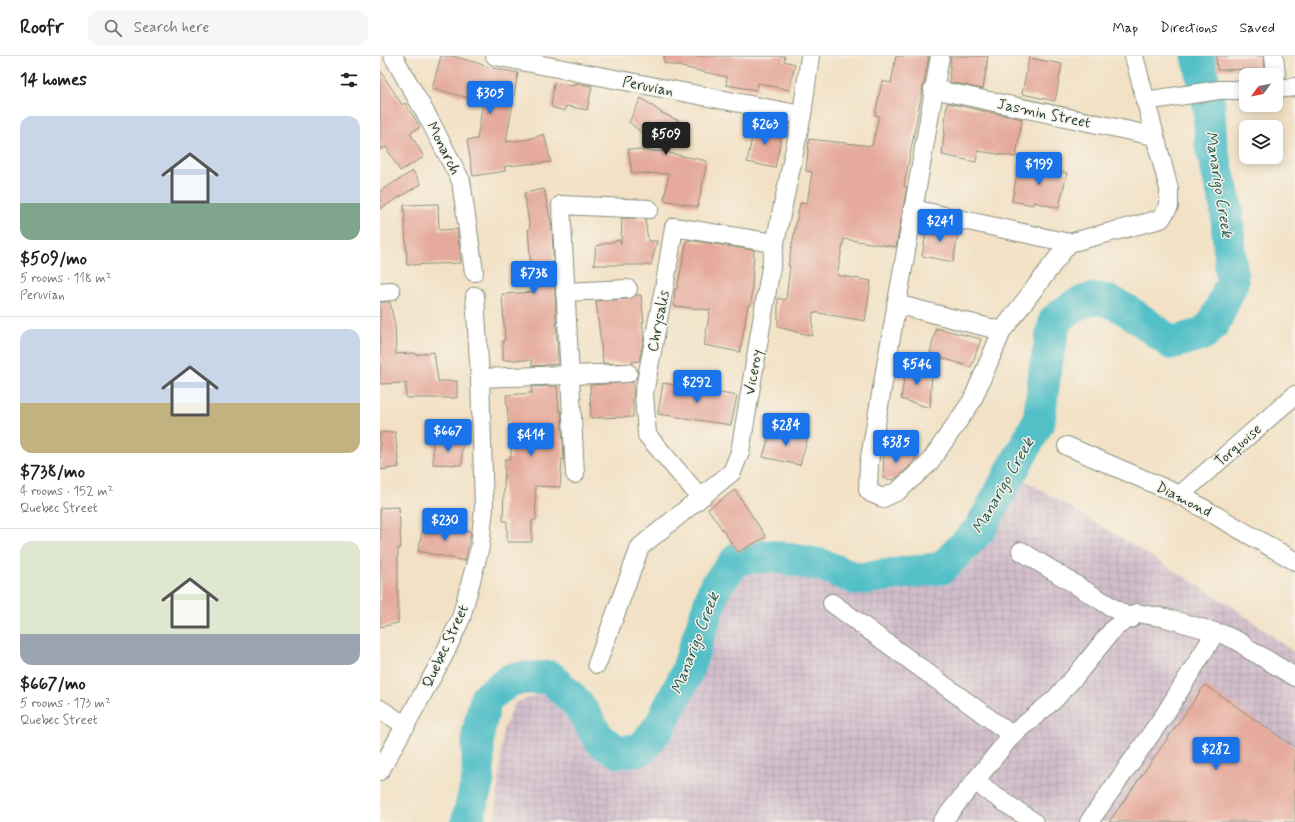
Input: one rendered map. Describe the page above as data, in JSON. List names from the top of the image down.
{
  "streets": {
    "street": [
      "Peruvian",
      "Jasmin Street",
      "Monarch",
      "Chrysalis",
      "Viceroy",
      "Torquoise",
      "Diamond",
      "Quebec Street"
    ]
  },
  "crossings": [
    ["Peruvian", "Viceroy"],
    ["Chrysalis", "Viceroy"],
    ["Torquoise", "Diamond"]
  ],
  "water": ["Manarigo Creek"],
  "north": "bottom left",
  "page": {
    "header": "Roofr",
    "search": "Search here",
    "nav": ["Map", "Directions", "Saved"],
    "heading": "14 homes",
    "price": [
      "$305",
      "$263",
      "$509",
      "$199",
      "$241",
      "$738",
      "$546",
      "$292",
      "$284",
      "$667",
      "$414",
      "$385",
      "$230",
      "$282"
    ],
    "list": [
      {
        "name": "$509/mo",
        "note": "5 rooms · 118 m² · Peruvian"
      },
      {
        "name": "$738/mo",
        "note": "4 rooms · 152 m² · Quebec Street"
      },
      {
        "name": "$667/mo",
        "note": "5 rooms · 173 m² · Quebec Street"
      }
    ]
  }
}
